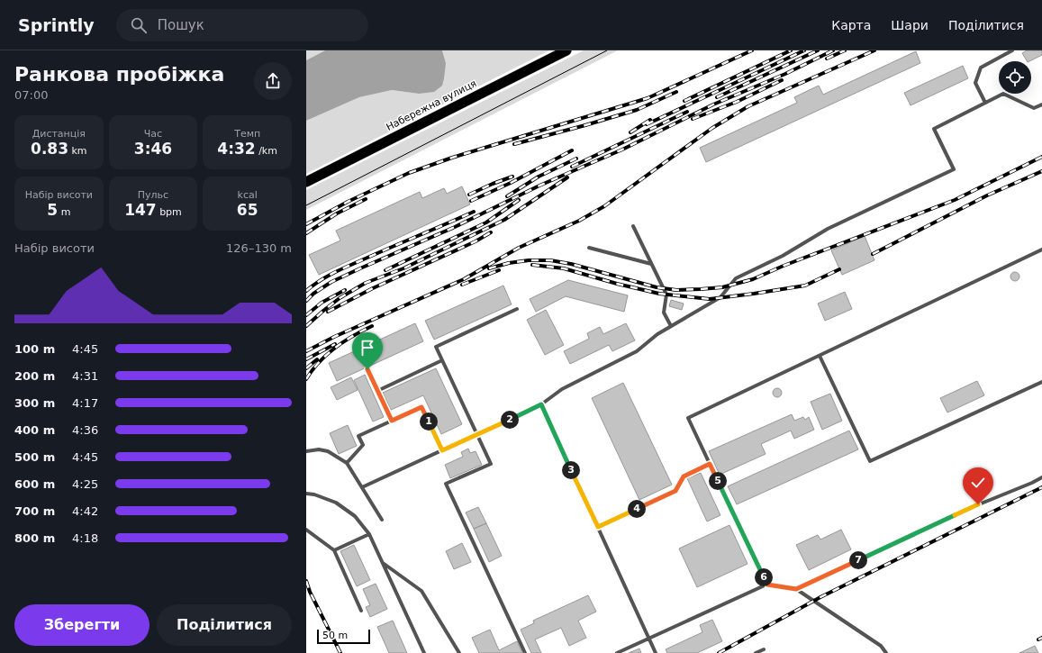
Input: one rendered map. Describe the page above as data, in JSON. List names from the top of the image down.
{
  "streets": {
    "highway": ["Набережна вулиця"]
  },
  "scale_bar": "50 m",
  "page": {
    "header": "Sprintly",
    "search": "Пошук",
    "nav": ["Карта", "Шари", "Поділитися"],
    "heading": ["Ранкова пробіжка", "07:00"],
    "stats": [
      ["Дистанція", "0.83 km"],
      ["Час", "3:46"],
      ["Темп", "4:32 /km"],
      ["Набір висоти", "5 m"],
      ["Пульс", "147 bpm"],
      ["kcal", "65"]
    ],
    "chart": ["Набір висоти", "126–130 m"],
    "list": [
      {
        "name": "100 m",
        "note": "4:45"
      },
      {
        "name": "200 m",
        "note": "4:31"
      },
      {
        "name": "300 m",
        "note": "4:17"
      },
      {
        "name": "400 m",
        "note": "4:36"
      },
      {
        "name": "500 m",
        "note": "4:45"
      },
      {
        "name": "600 m",
        "note": "4:25"
      },
      {
        "name": "700 m",
        "note": "4:42"
      },
      {
        "name": "800 m",
        "note": "4:18"
      }
    ],
    "pins": [
      "2",
      "1",
      "3",
      "5",
      "4",
      "7",
      "6"
    ],
    "buttons": ["Зберегти", "Поділитися"],
    "scale": "50 m"
  }
}
